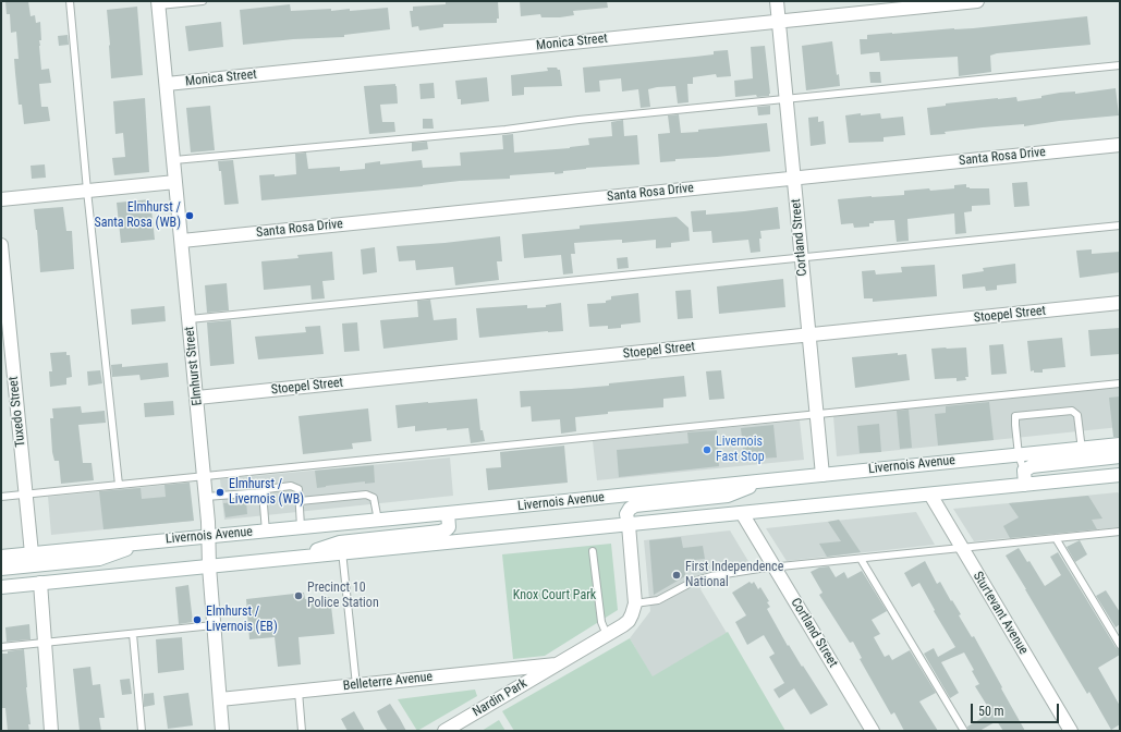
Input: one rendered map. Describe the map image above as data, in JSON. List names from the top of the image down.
{
  "streets": {
    "street": [
      "Monica Street",
      "Santa Rosa Drive",
      "Cortland Street",
      "Stoepel Street",
      "Elmhurst Street",
      "Tuxedo Street",
      "Livernois Avenue",
      "Sturtevant Avenue",
      "Belleterre Avenue",
      "Nardin Park"
    ]
  },
  "crossings": [
    ["Monica Street", "Cortland Street"],
    ["Monica Street", "Elmhurst Street"],
    ["Santa Rosa Drive", "Cortland Street"],
    ["Santa Rosa Drive", "Elmhurst Street"],
    ["Cortland Street", "Stoepel Street"],
    ["Cortland Street", "Livernois Avenue"],
    ["Stoepel Street", "Elmhurst Street"],
    ["Elmhurst Street", "Livernois Avenue"],
    ["Elmhurst Street", "Belleterre Avenue"],
    ["Tuxedo Street", "Livernois Avenue"],
    ["Belleterre Avenue", "Nardin Park"]
  ],
  "parks": ["Knox Court Park"],
  "places": [
    "Elmhurst / Santa Rosa (WB)",
    "Livernois Fast Stop",
    "Elmhurst / Livernois (WB)",
    "First Independence National",
    "Precinct 10 Police Station",
    "Elmhurst / Livernois (EB)"
  ],
  "scale_bar": "50 m"
}
